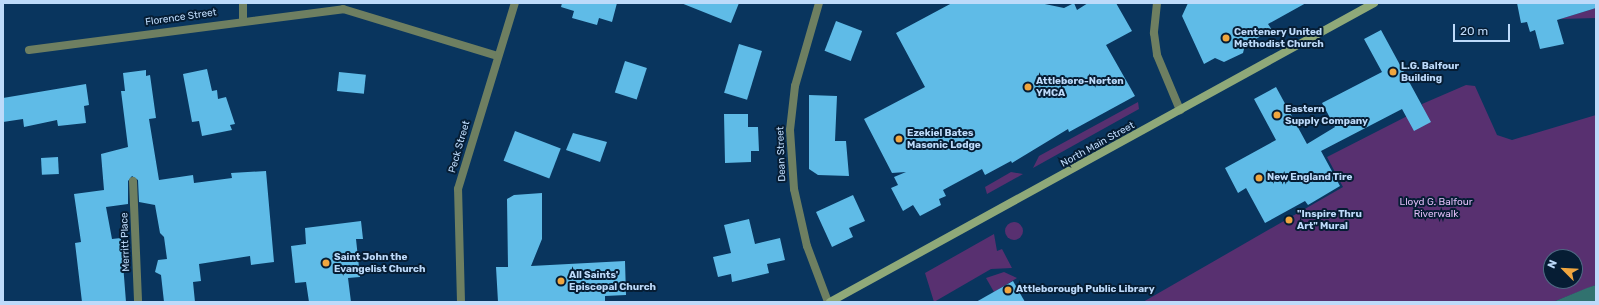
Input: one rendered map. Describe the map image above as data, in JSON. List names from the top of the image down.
{
  "streets": {
    "main road": ["North Main Street"],
    "street": [
      "Florence Street",
      "Peck Street",
      "Dean Street",
      "Merritt Place"
    ]
  },
  "crossings": [
    ["Florence Street", "Peck Street"],
    ["North Main Street", "Dean Street"]
  ],
  "parks": ["Lloyd G. Balfour Riverwalk"],
  "places": [
    "Centenery United Methodist Church",
    "L.G. Balfour Building",
    "Attleboro-Norton YMCA",
    "Eastern Supply Company",
    "Ezekiel Bates Masonic Lodge",
    "New England Tire",
    "\"Inspire Thru Art\" Mural",
    "Saint John the Evangelist Church",
    "All Saints' Episcopal Church",
    "Attleborough Public Library"
  ],
  "scale_bar": "20 m",
  "north": "top left"
}
